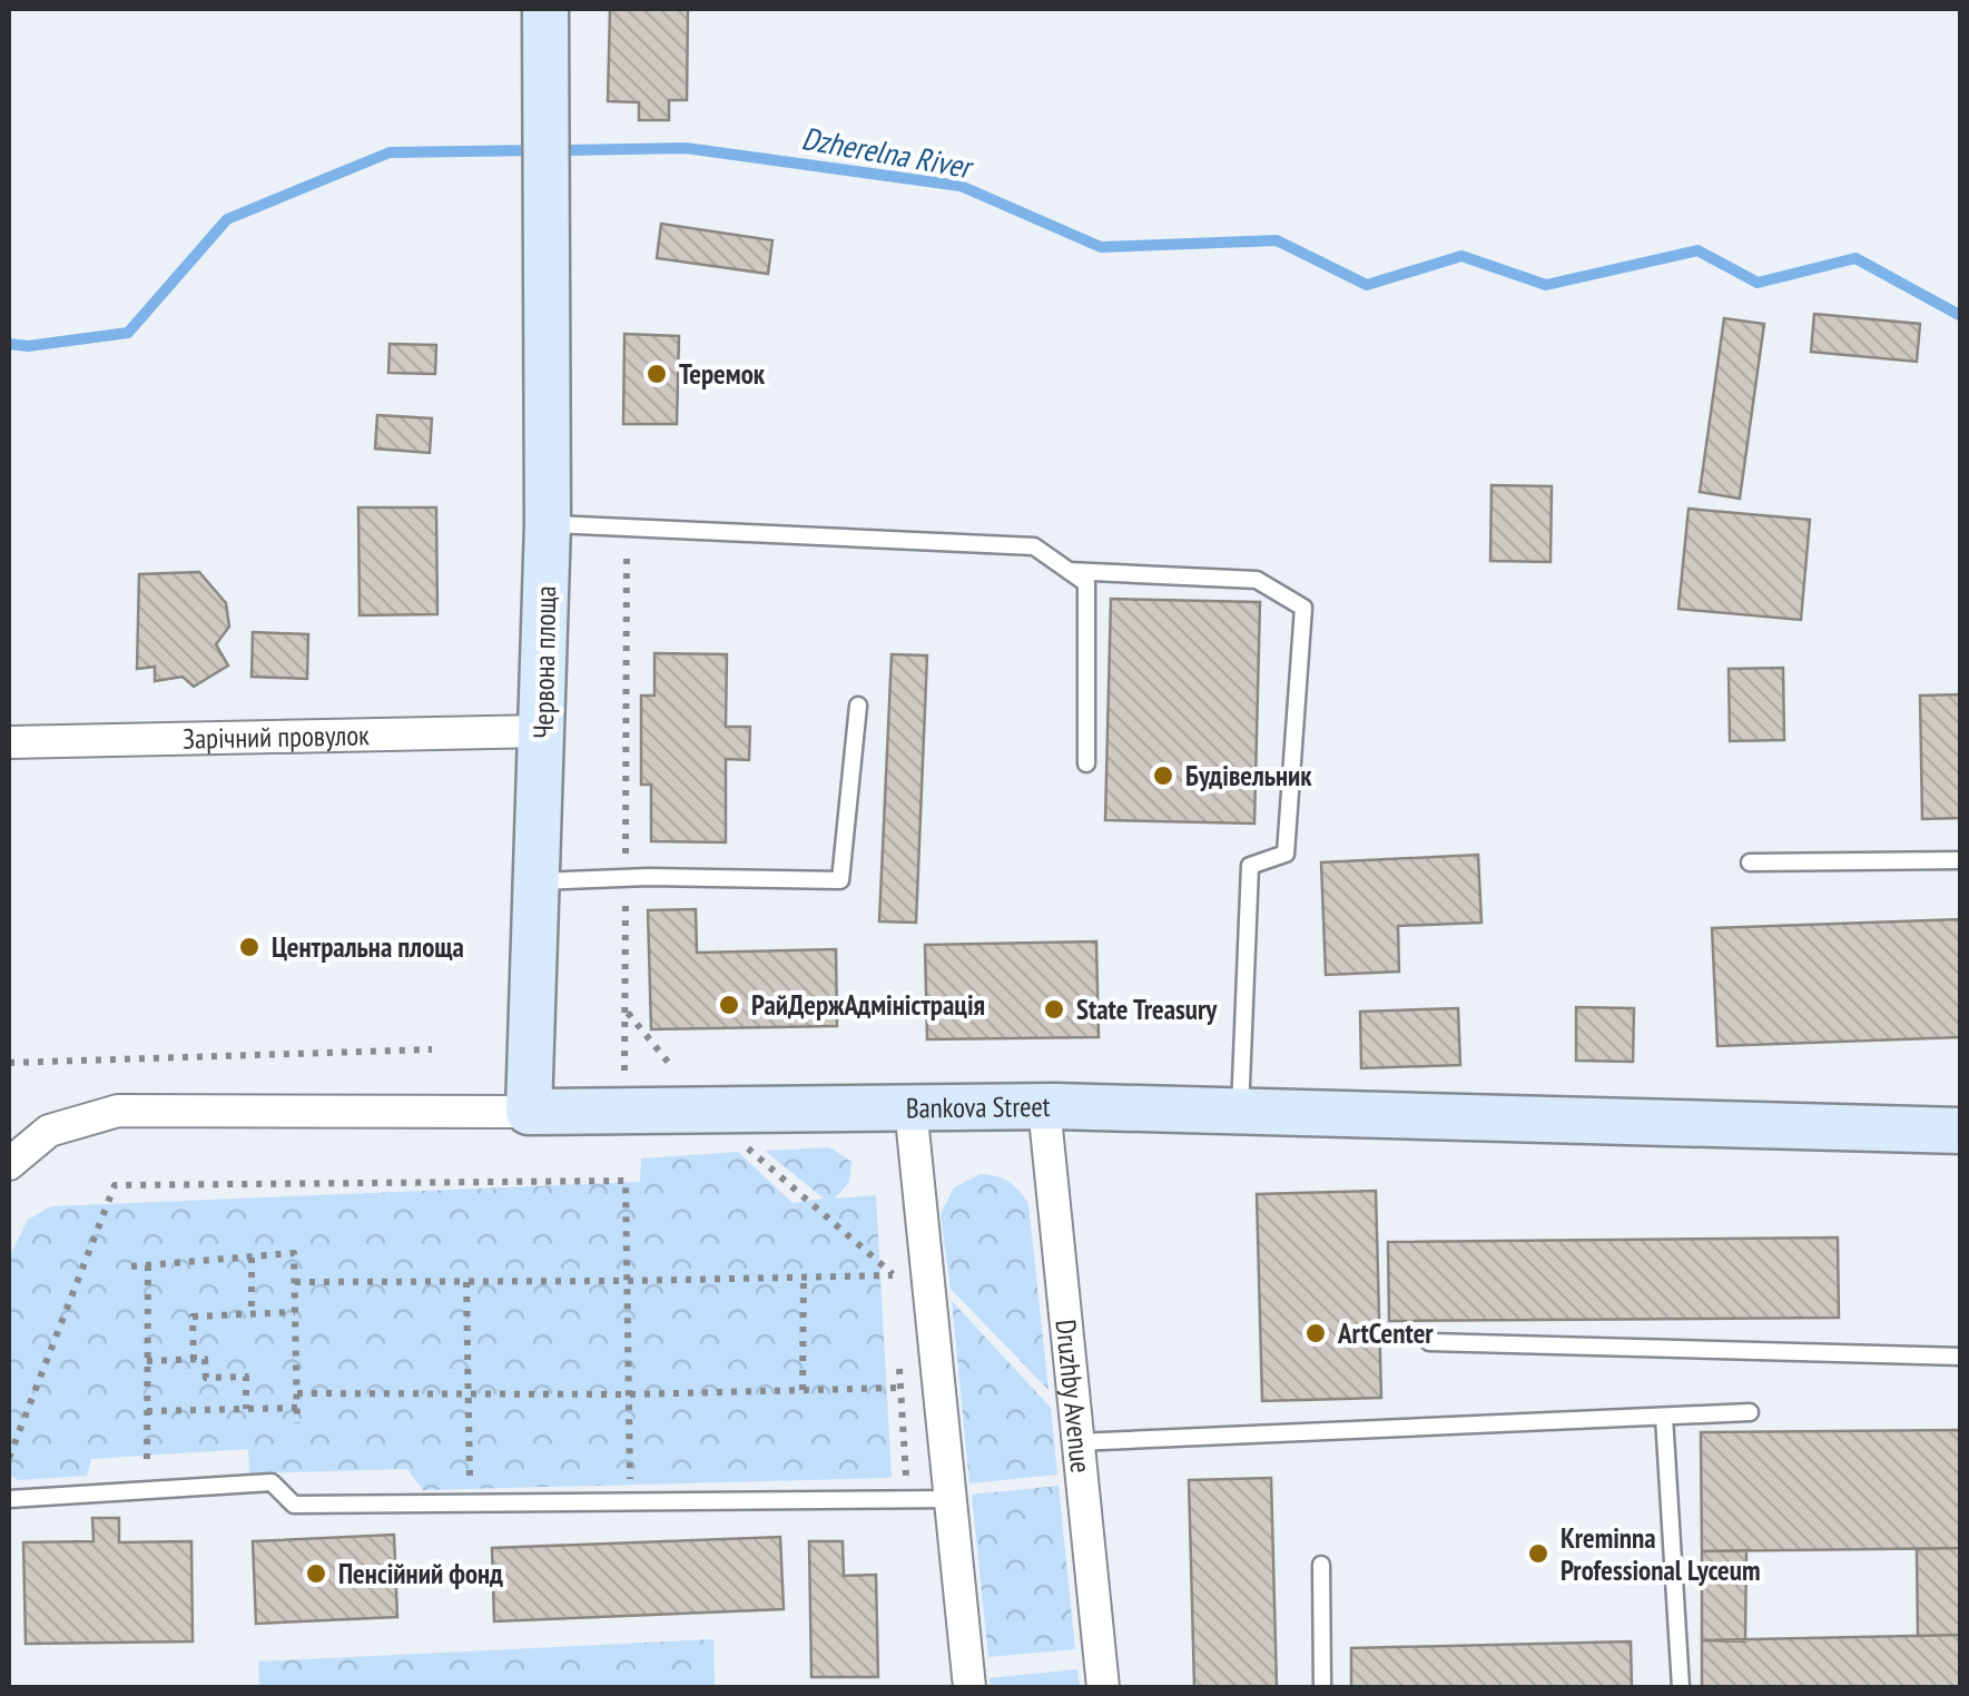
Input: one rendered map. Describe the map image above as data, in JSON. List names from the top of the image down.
{
  "streets": {
    "street": [
      "Червона площа",
      "Зарічний провулок",
      "Bankova Street",
      "Druzhby Avenue"
    ]
  },
  "crossings": [
    ["Червона площа", "Зарічний провулок"],
    ["Червона площа", "Bankova Street"],
    ["Bankova Street", "Druzhby Avenue"]
  ],
  "water": ["Dzherelna River"],
  "places": [
    "Теремок",
    "Будівельник",
    "Центральна площа",
    "РайДержАдміністрація",
    "State Treasury",
    "ArtCenter",
    "Kreminna Professional Lyceum",
    "Пенсійний фонд"
  ]
}
